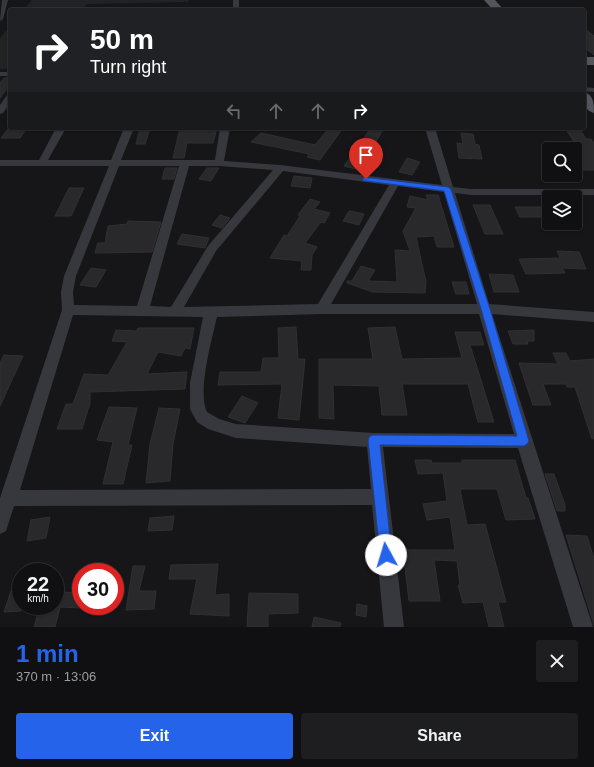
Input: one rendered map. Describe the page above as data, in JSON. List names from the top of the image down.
{
  "page": {
    "turn": ["50 m", "Turn right"],
    "speed": "22 km/h",
    "limit": "30",
    "heading": ["1 min", "370 m · 13:06"],
    "buttons": ["Exit", "Share"]
  }
}
